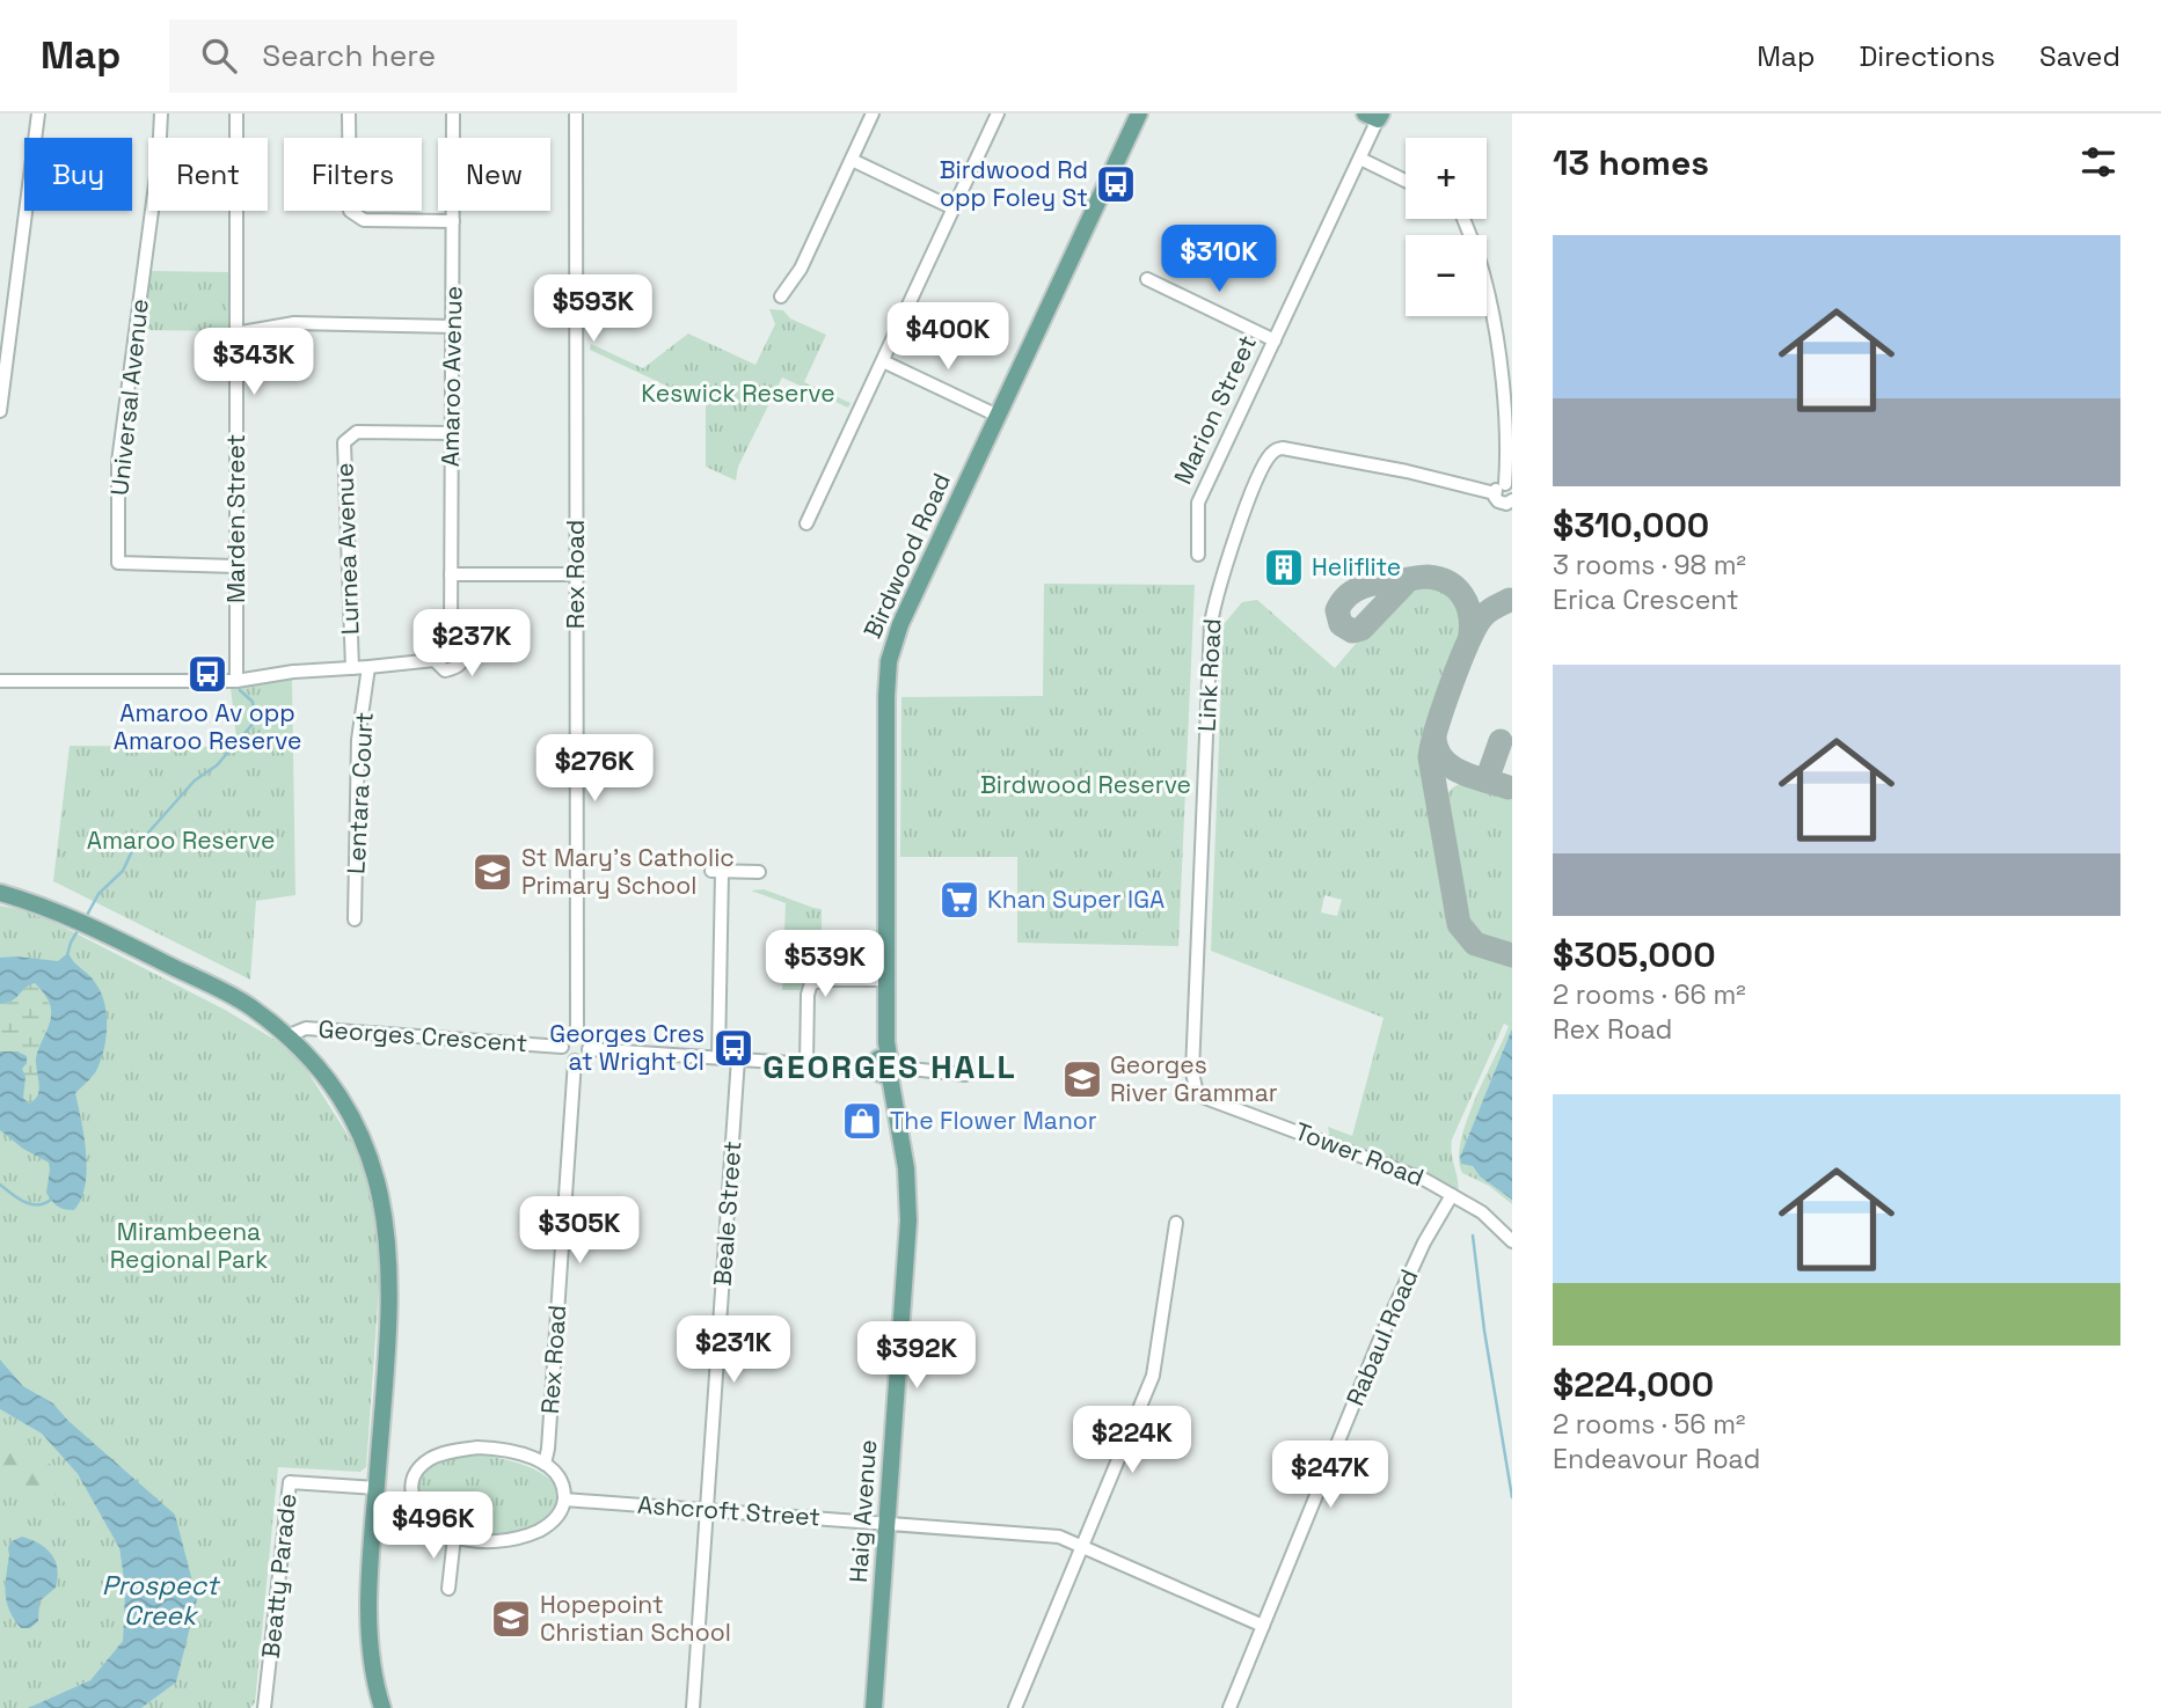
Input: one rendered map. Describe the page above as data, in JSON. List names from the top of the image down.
{
  "streets": {
    "main road": ["Birdwood Road", "Haig Avenue"],
    "street": [
      "Amaroo Avenue",
      "Universal Avenue",
      "Marion Street",
      "Marden Street",
      "Lurnea Avenue",
      "Rex Road",
      "Link Road",
      "Lentara Court",
      "Georges Crescent",
      "Tower Road",
      "Beale Street",
      "Rabaul Road",
      "Ashcroft Street",
      "Beatty Parade"
    ]
  },
  "crossings": [
    ["Amaroo Avenue", "Marden Street"],
    ["Amaroo Avenue", "Lurnea Avenue"],
    ["Amaroo Avenue", "Lentara Court"],
    ["Universal Avenue", "Marden Street"],
    ["Birdwood Road", "Haig Avenue"],
    ["Rex Road", "Georges Crescent"],
    ["Rex Road", "Ashcroft Street"],
    ["Link Road", "Tower Road"],
    ["Tower Road", "Rabaul Road"],
    ["Beale Street", "Ashcroft Street"],
    ["Rabaul Road", "Ashcroft Street"],
    ["Ashcroft Street", "Haig Avenue"]
  ],
  "districts": ["GEORGES HALL"],
  "water": ["Prospect Creek"],
  "parks": [
    "Keswick Reserve",
    "Birdwood Reserve",
    "Amaroo Reserve",
    "Mirambeena Regional Park"
  ],
  "places": {
    "bus stop": ["Birdwood Rd opp Foley St", "Amaroo Av opp Amaroo Reserve", "Georges Cres at Wright Cl"],
    "building": ["Heliflite"],
    "school or university": ["St Mary's Catholic Primary School", "Georges River Grammar", "Hopepoint Christian School"],
    "supermarket": ["Khan Super IGA"],
    "shop": ["The Flower Manor"]
  },
  "page": {
    "header": "Map",
    "search": "Search here",
    "nav": ["Map", "Directions", "Saved"],
    "heading": "13 homes",
    "map_buttons": ["+", "−"],
    "chip": [
      "Buy",
      "Rent",
      "Filters",
      "New"
    ],
    "list": [
      {
        "name": "$310,000",
        "note": "3 rooms · 98 m² · Erica Crescent"
      },
      {
        "name": "$305,000",
        "note": "2 rooms · 66 m² · Rex Road"
      },
      {
        "name": "$224,000",
        "note": "2 rooms · 56 m² · Endeavour Road"
      }
    ],
    "price": [
      "$310K",
      "$593K",
      "$400K",
      "$343K",
      "$237K",
      "$276K",
      "$539K",
      "$305K",
      "$231K",
      "$392K",
      "$224K",
      "$247K",
      "$496K"
    ]
  }
}
